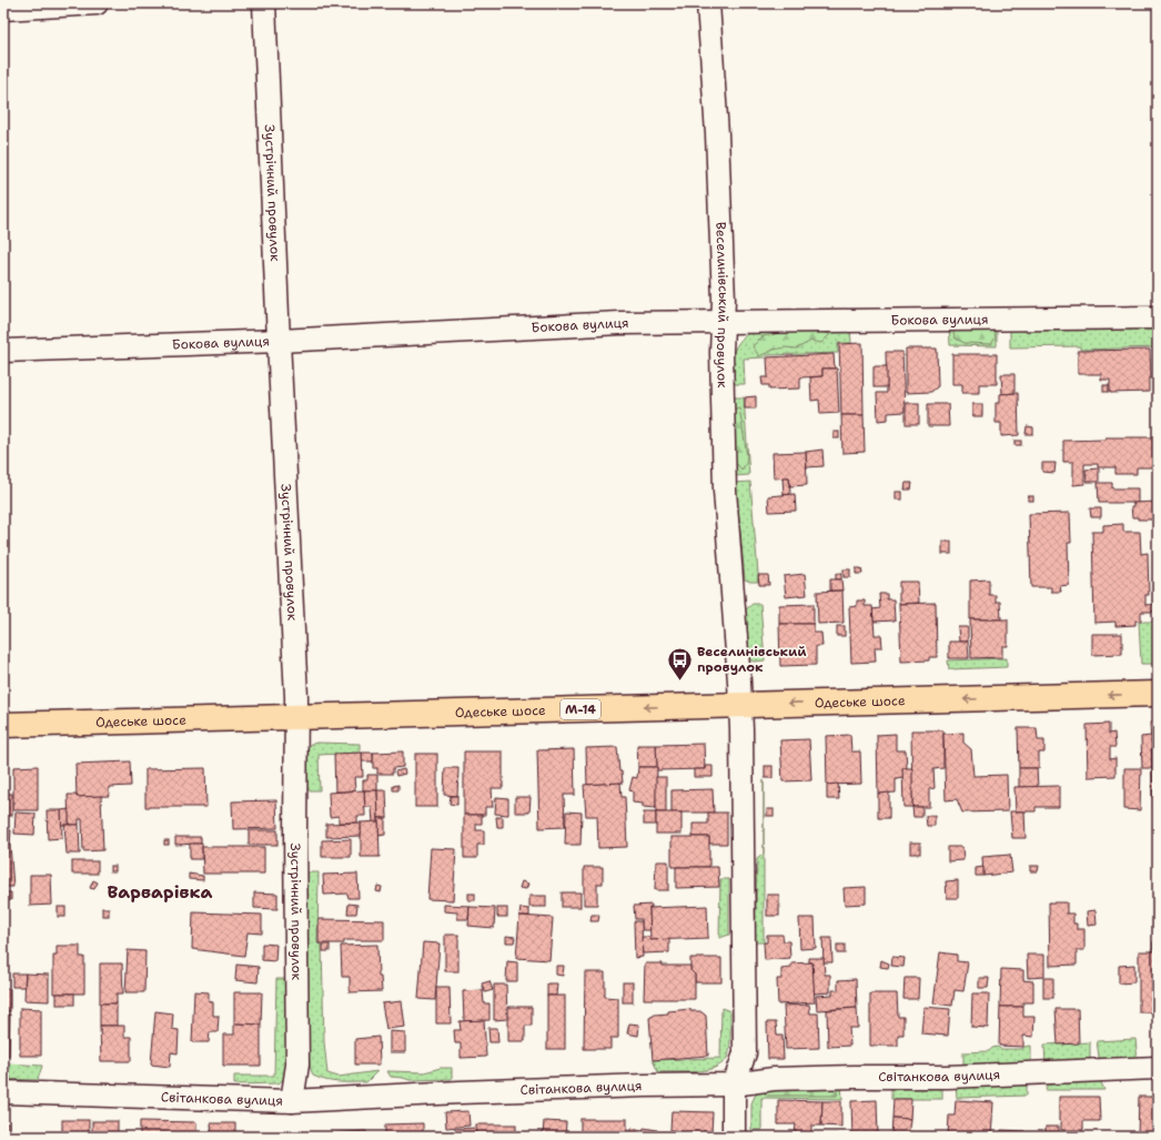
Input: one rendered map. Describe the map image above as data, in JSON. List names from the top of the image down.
{
  "streets": {
    "highway": ["Одеське шосе", "М-14"],
    "street": [
      "Зустрічний провулок",
      "Веселинівський провулок",
      "Бокова вулиця",
      "Світанкова вулиця"
    ]
  },
  "crossings": [
    ["Зустрічний провулок", "Бокова вулиця"],
    ["Зустрічний провулок", "Одеське шосе"],
    ["Зустрічний провулок", "Світанкова вулиця"],
    ["Веселинівський провулок", "Бокова вулиця"],
    ["Веселинівський провулок", "Одеське шосе"],
    ["Веселинівський провулок", "Світанкова вулиця"]
  ],
  "one_way": ["Одеське шосе"],
  "districts": ["Варварівка"],
  "places": {
    "bus stop": ["Веселинівський провулок"]
  }
}
